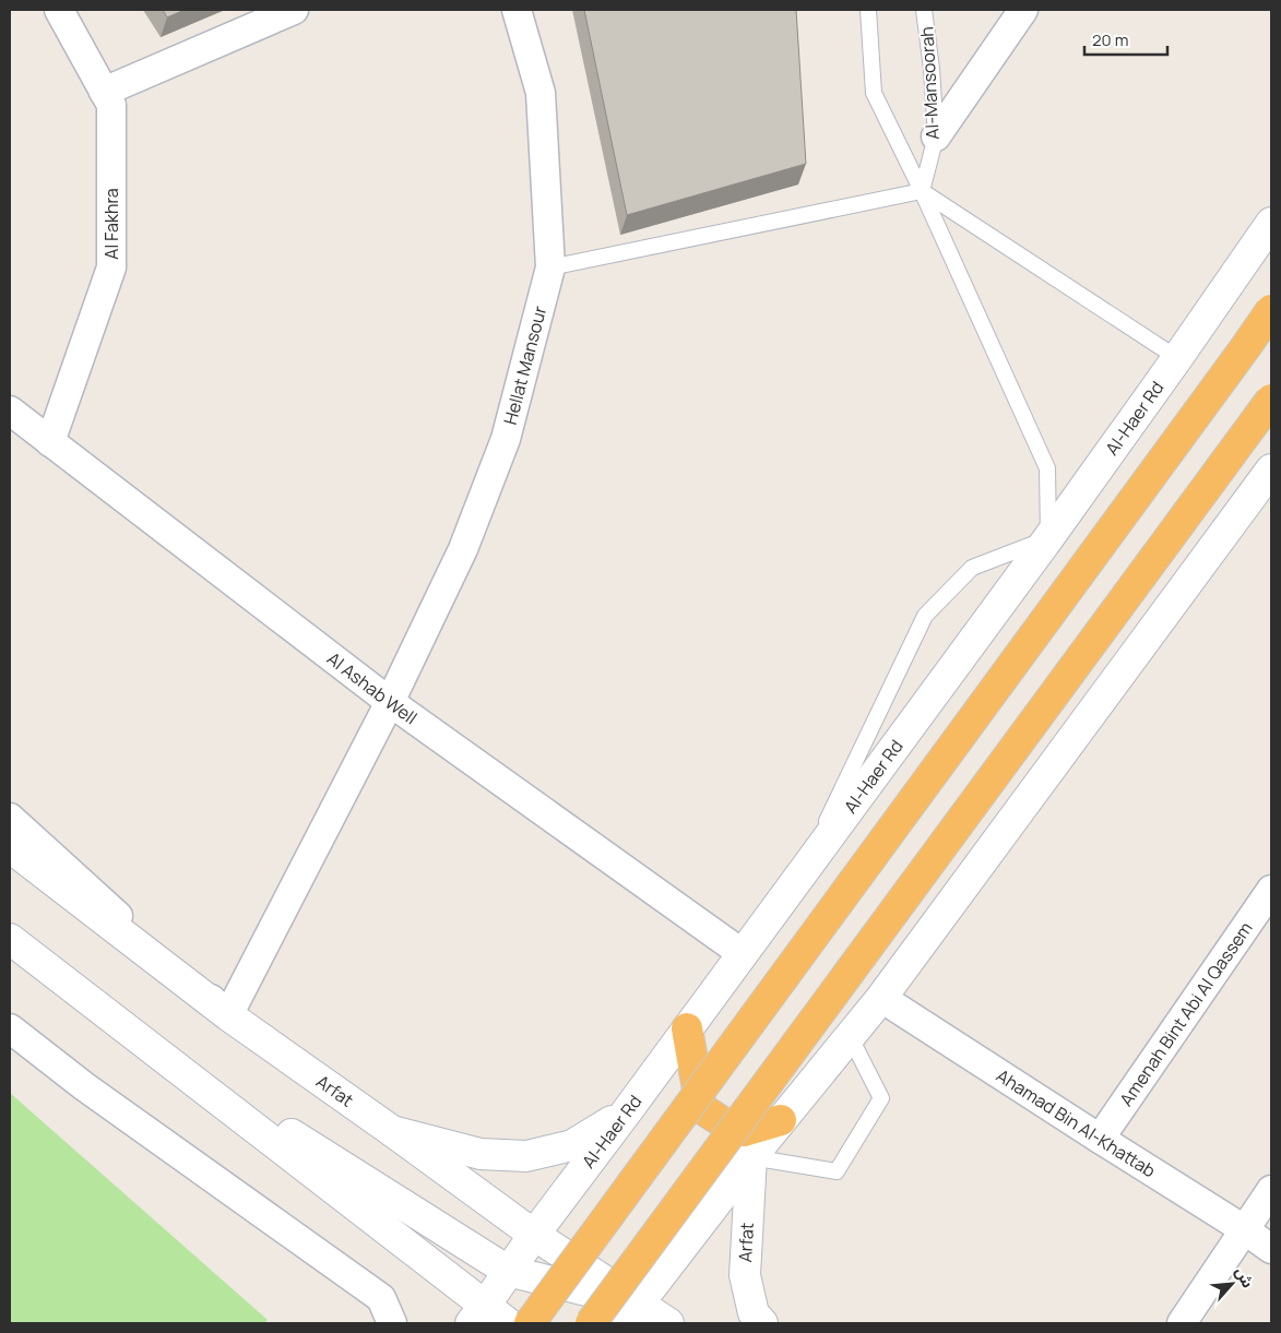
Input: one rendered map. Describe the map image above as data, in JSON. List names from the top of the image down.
{
  "streets": {
    "street": [
      "Al Fakhra",
      "Hellat Mansour",
      "Al-Haer Rd",
      "Al Ashab Well",
      "Amenah Bint Abi Al Qassem",
      "Arfat",
      "Ahamad Bin Al-Khattab"
    ],
    "lane": ["Al-Mansoorah"]
  },
  "crossings": [
    ["Al Fakhra", "Al Ashab Well"],
    ["Hellat Mansour", "Al Ashab Well"],
    ["Hellat Mansour", "Arfat"],
    ["Al-Haer Rd", "Al Ashab Well"],
    ["Al-Haer Rd", "Arfat"],
    ["Amenah Bint Abi Al Qassem", "Ahamad Bin Al-Khattab"]
  ],
  "scale_bar": "20 m",
  "north": "top right"
}
